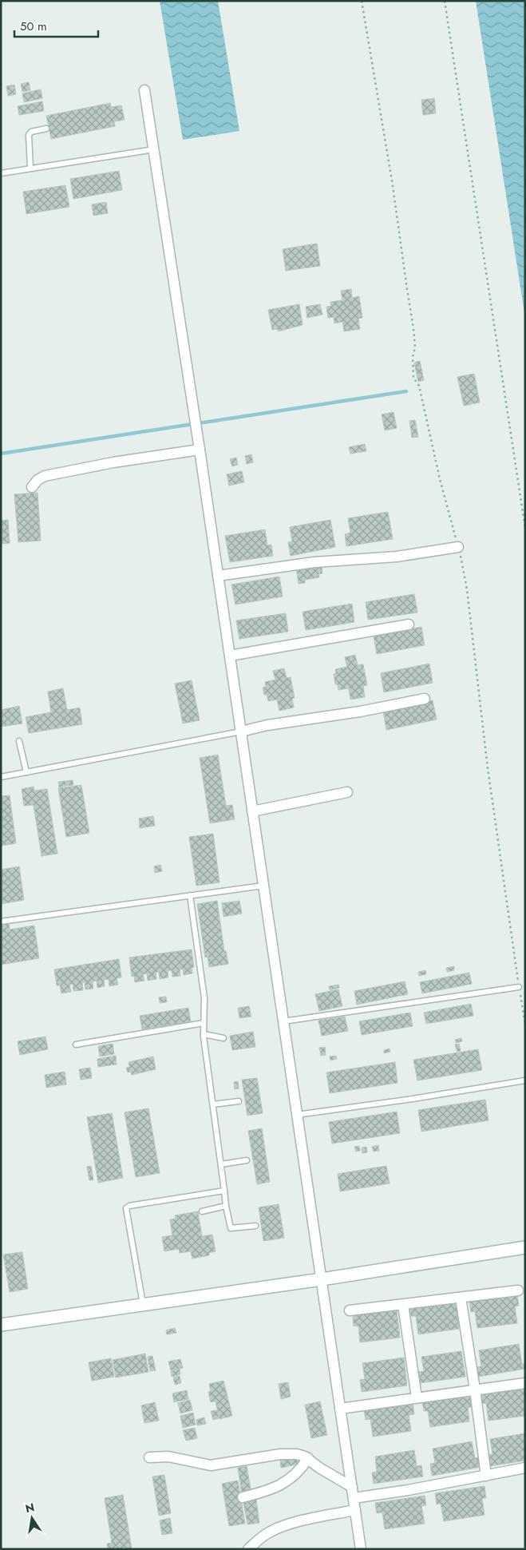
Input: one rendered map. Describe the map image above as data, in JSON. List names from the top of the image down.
{
  "scale_bar": "50 m",
  "north": "top"
}
